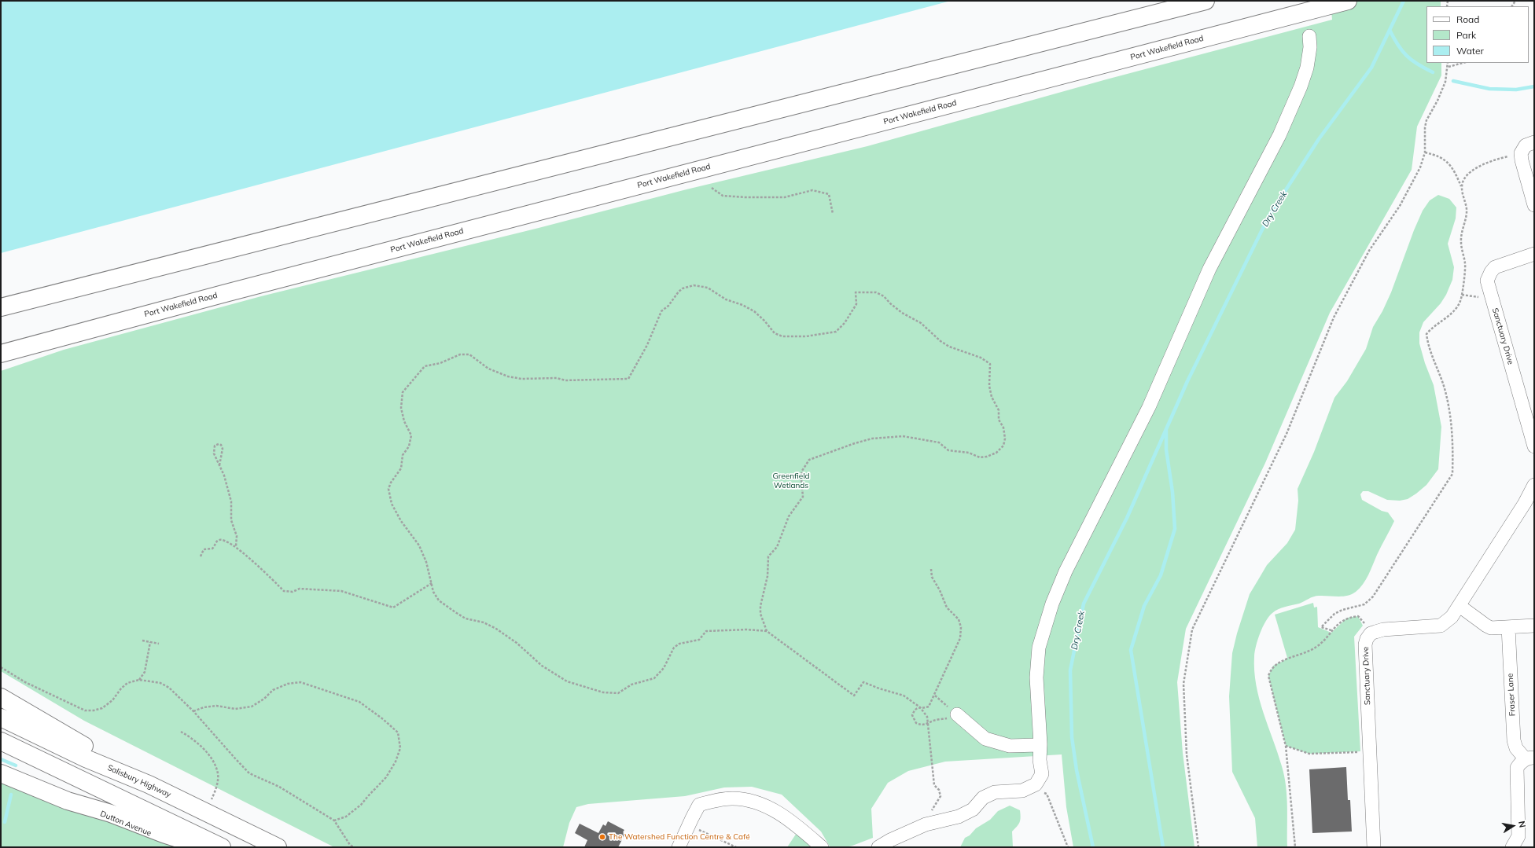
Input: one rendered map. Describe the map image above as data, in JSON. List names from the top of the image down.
{
  "streets": {
    "highway": ["Port Wakefield Road", "Salisbury Highway"],
    "street": ["Sanctuary Drive", "Fraser Lane", "Dutton Avenue"]
  },
  "water": ["Dry Creek"],
  "parks": ["Greenfield Wetlands"],
  "places": ["The Watershed Function Centre & Café"],
  "legend": ["Road", "Park", "Water"],
  "north": "right"
}
